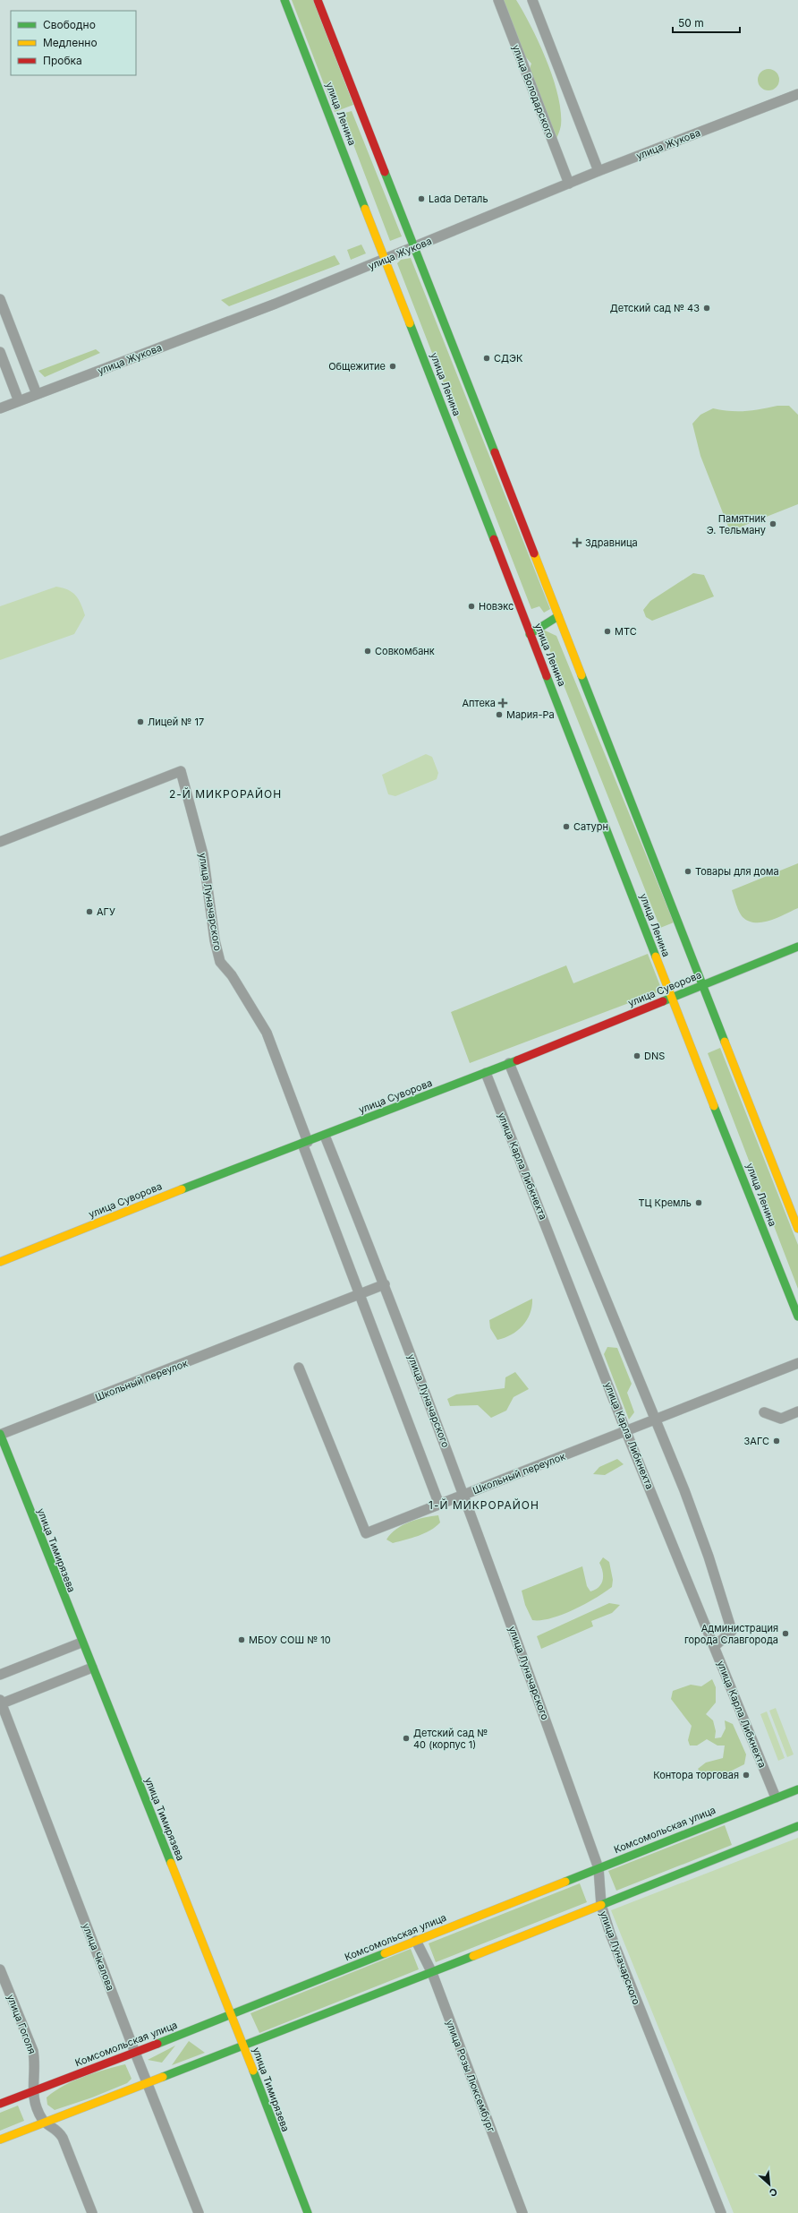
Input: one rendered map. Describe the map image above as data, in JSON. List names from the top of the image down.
{
  "streets": {
    "street": [
      "улица Володарского",
      "улица Ленина",
      "улица Жукова",
      "улица Луначарского",
      "улица Суворова",
      "улица Карла Либкнехта",
      "Школьный переулок",
      "улица Тимирязева",
      "Комсомольская улица",
      "улица Чкалова",
      "улица Гоголя",
      "улица Розы Люксембург"
    ]
  },
  "crossings": [
    ["улица Володарского", "улица Жукова"],
    ["улица Ленина", "улица Жукова"],
    ["улица Ленина", "улица Суворова"],
    ["улица Луначарского", "улица Суворова"],
    ["улица Луначарского", "Школьный переулок"],
    ["улица Луначарского", "Комсомольская улица"],
    ["улица Суворова", "улица Карла Либкнехта"],
    ["улица Карла Либкнехта", "Школьный переулок"],
    ["улица Карла Либкнехта", "Комсомольская улица"],
    ["Школьный переулок", "улица Тимирязева"],
    ["улица Тимирязева", "Комсомольская улица"],
    ["Комсомольская улица", "улица Чкалова"],
    ["Комсомольская улица", "улица Гоголя"],
    ["Комсомольская улица", "улица Розы Люксембург"]
  ],
  "districts": ["2-Й МИКРОРАЙОН", "1-Й МИКРОРАЙОН"],
  "places": {
    "other": [
      "Lada Dеталь",
      "Детский сад № 43",
      "СДЭК",
      "Общежитие",
      "Памятник Э. Тельману",
      "Новэкс",
      "МТС",
      "Совкомбанк",
      "Мария-Ра",
      "Лицей № 17",
      "Сатурн",
      "Товары для дома",
      "АГУ",
      "DNS",
      "ТЦ Кремль",
      "ЗАГС",
      "Администрация города Славгорода",
      "МБОУ СОШ № 10",
      "Детский сад № 40 (корпус 1)",
      "Контора торговая"
    ],
    "health": ["Здравница", "Аптека"]
  },
  "legend": ["Свободно", "Медленно", "Пробка"],
  "scale_bar": "50 m",
  "north": "bottom right"
}
